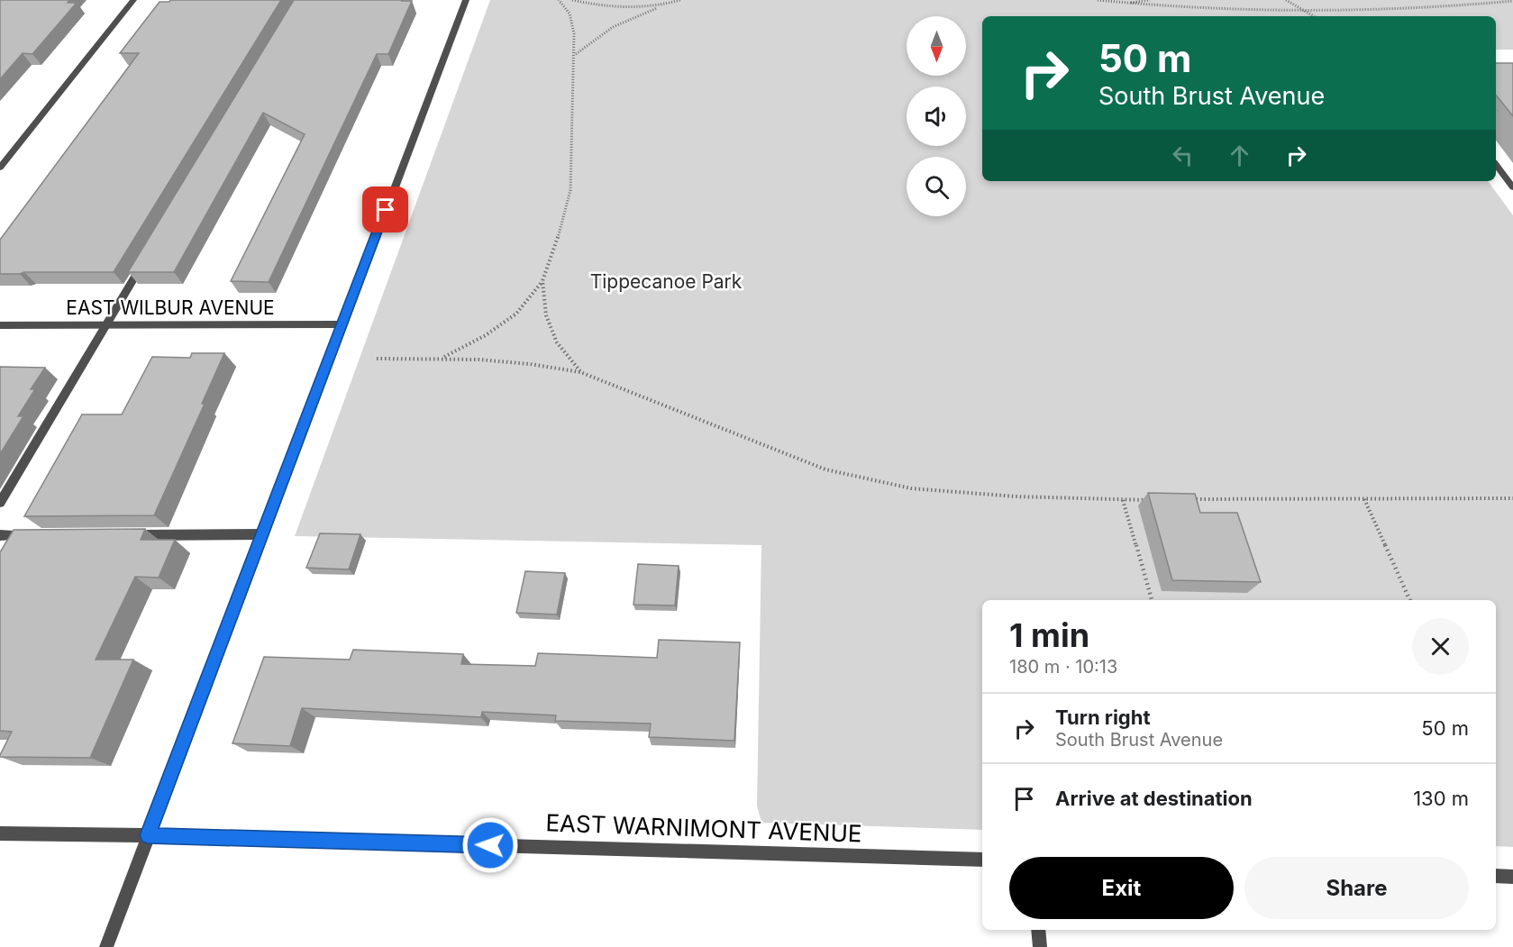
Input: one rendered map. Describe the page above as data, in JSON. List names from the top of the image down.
{
  "streets": {
    "street": ["EAST WILBUR AVENUE", "EAST WARNIMONT AVENUE"]
  },
  "parks": ["Tippecanoe Park"],
  "north": "bottom",
  "page": {
    "turn": ["50 m", "South Brust Avenue"],
    "heading": ["1 min", "180 m · 10:13"],
    "list": [
      {
        "name": "Turn right",
        "note": "South Brust Avenue",
        "value": "50 m"
      },
      {
        "name": "Arrive at destination",
        "value": "130 m"
      }
    ],
    "buttons": ["Exit", "Share"]
  }
}
